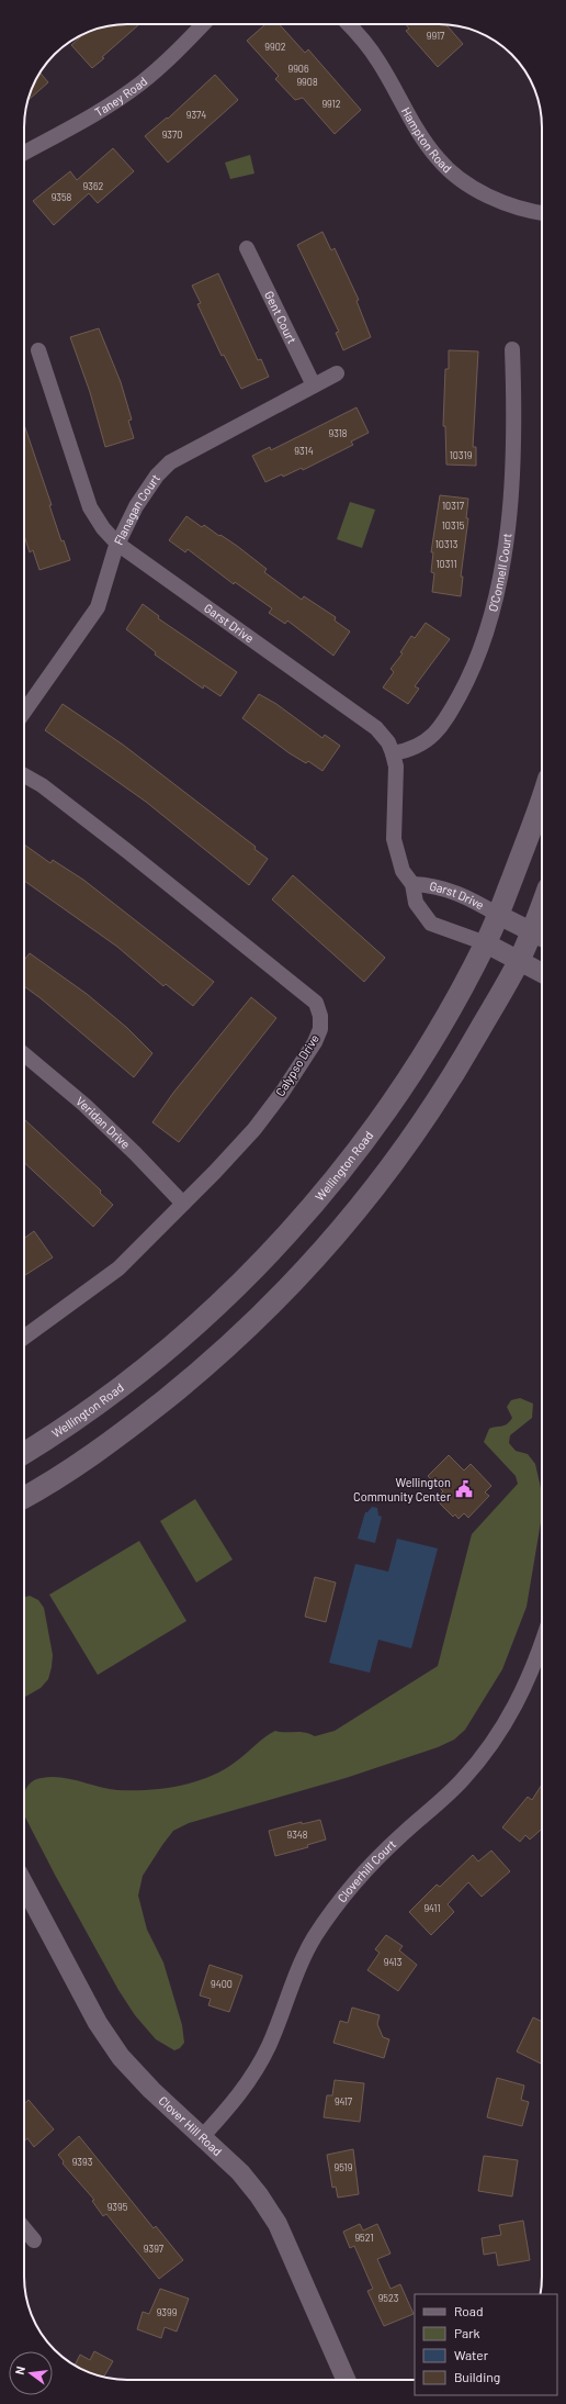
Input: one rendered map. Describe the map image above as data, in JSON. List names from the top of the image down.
{
  "streets": {
    "main road": ["Wellington Road"],
    "street": [
      "Taney Road",
      "Hampton Road",
      "Gent Court",
      "Flanagan Court",
      "O'Connell Court",
      "Garst Drive",
      "Calypso Drive",
      "Veridan Drive",
      "Cloverhill Court",
      "Clover Hill Road"
    ]
  },
  "crossings": [
    ["Gent Court", "Flanagan Court"],
    ["Flanagan Court", "Garst Drive"],
    ["O'Connell Court", "Garst Drive"],
    ["Garst Drive", "Wellington Road"],
    ["Calypso Drive", "Veridan Drive"],
    ["Cloverhill Court", "Clover Hill Road"]
  ],
  "places": {
    "public building": ["Wellington Community Center"]
  },
  "house_numbers": [
    "9917",
    "9902",
    "9906",
    "9908",
    "9912",
    "9374",
    "9370",
    "9362",
    "9358",
    "9318",
    "9314",
    "10319",
    "10317",
    "10315",
    "10313",
    "10311",
    "9348",
    "9411",
    "9413",
    "9400",
    "9417",
    "9393",
    "9519",
    "9395",
    "9521",
    "9397",
    "9523",
    "9399"
  ],
  "legend": [
    "Road",
    "Park",
    "Water",
    "Building"
  ],
  "north": "left"
}
